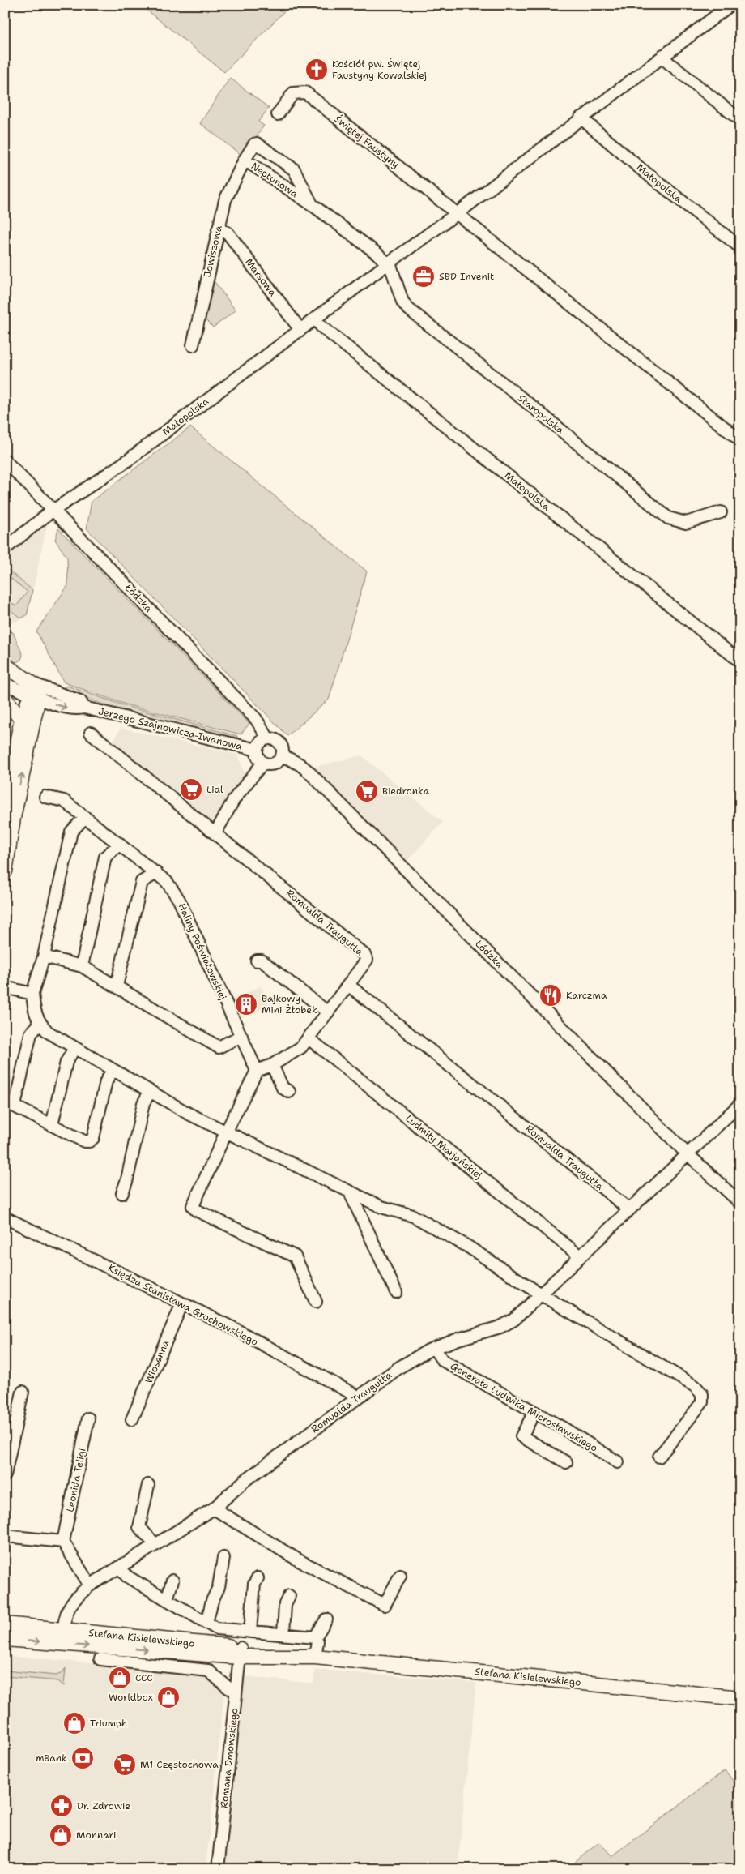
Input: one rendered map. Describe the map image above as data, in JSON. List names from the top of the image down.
{
  "streets": {
    "main road": ["Stefana Kisielewskiego"],
    "street": [
      "Świętej Faustyny",
      "Neptunowa",
      "Małopolska",
      "Jowiszowa",
      "Marsowa",
      "Staropolska",
      "Łódzka",
      "Jerzego Szajnowicza-Iwanowa",
      "Romualda Traugutta",
      "Haliny Poświatowskiej",
      "Ludmiły Marjańskiej",
      "Księdza Stanisława Grochowskiego",
      "Wiosenna",
      "Generała Ludwika Mierosławskiego",
      "Leonida Teligi",
      "Romana Dmowskiego"
    ]
  },
  "crossings": [
    ["Świętej Faustyny", "Małopolska"],
    ["Neptunowa", "Małopolska"],
    ["Neptunowa", "Jowiszowa"],
    ["Neptunowa", "Staropolska"],
    ["Małopolska", "Marsowa"],
    ["Małopolska", "Staropolska"],
    ["Małopolska", "Łódzka"],
    ["Jowiszowa", "Marsowa"],
    ["Łódzka", "Jerzego Szajnowicza-Iwanowa"],
    ["Łódzka", "Romualda Traugutta"],
    ["Romualda Traugutta", "Ludmiły Marjańskiej"],
    ["Romualda Traugutta", "Księdza Stanisława Grochowskiego"],
    ["Romualda Traugutta", "Generała Ludwika Mierosławskiego"],
    ["Romualda Traugutta", "Stefana Kisielewskiego"],
    ["Księdza Stanisława Grochowskiego", "Wiosenna"],
    ["Stefana Kisielewskiego", "Romana Dmowskiego"]
  ],
  "places": {
    "church": ["Kościół pw. Świętej Faustyny Kowalskiej"],
    "office": ["SBD Invenit"],
    "supermarket": ["Lidl", "Biedronka", "M1 Częstochowa"],
    "restaurant": ["Karczma"],
    "building": ["Bajkowy Mini Żłobek"],
    "shop": [
      "CCC",
      "Worldbox",
      "Triumph",
      "Monnari"
    ],
    "bank": ["mBank"],
    "pharmacy": ["Dr. Zdrowie"]
  }
}
